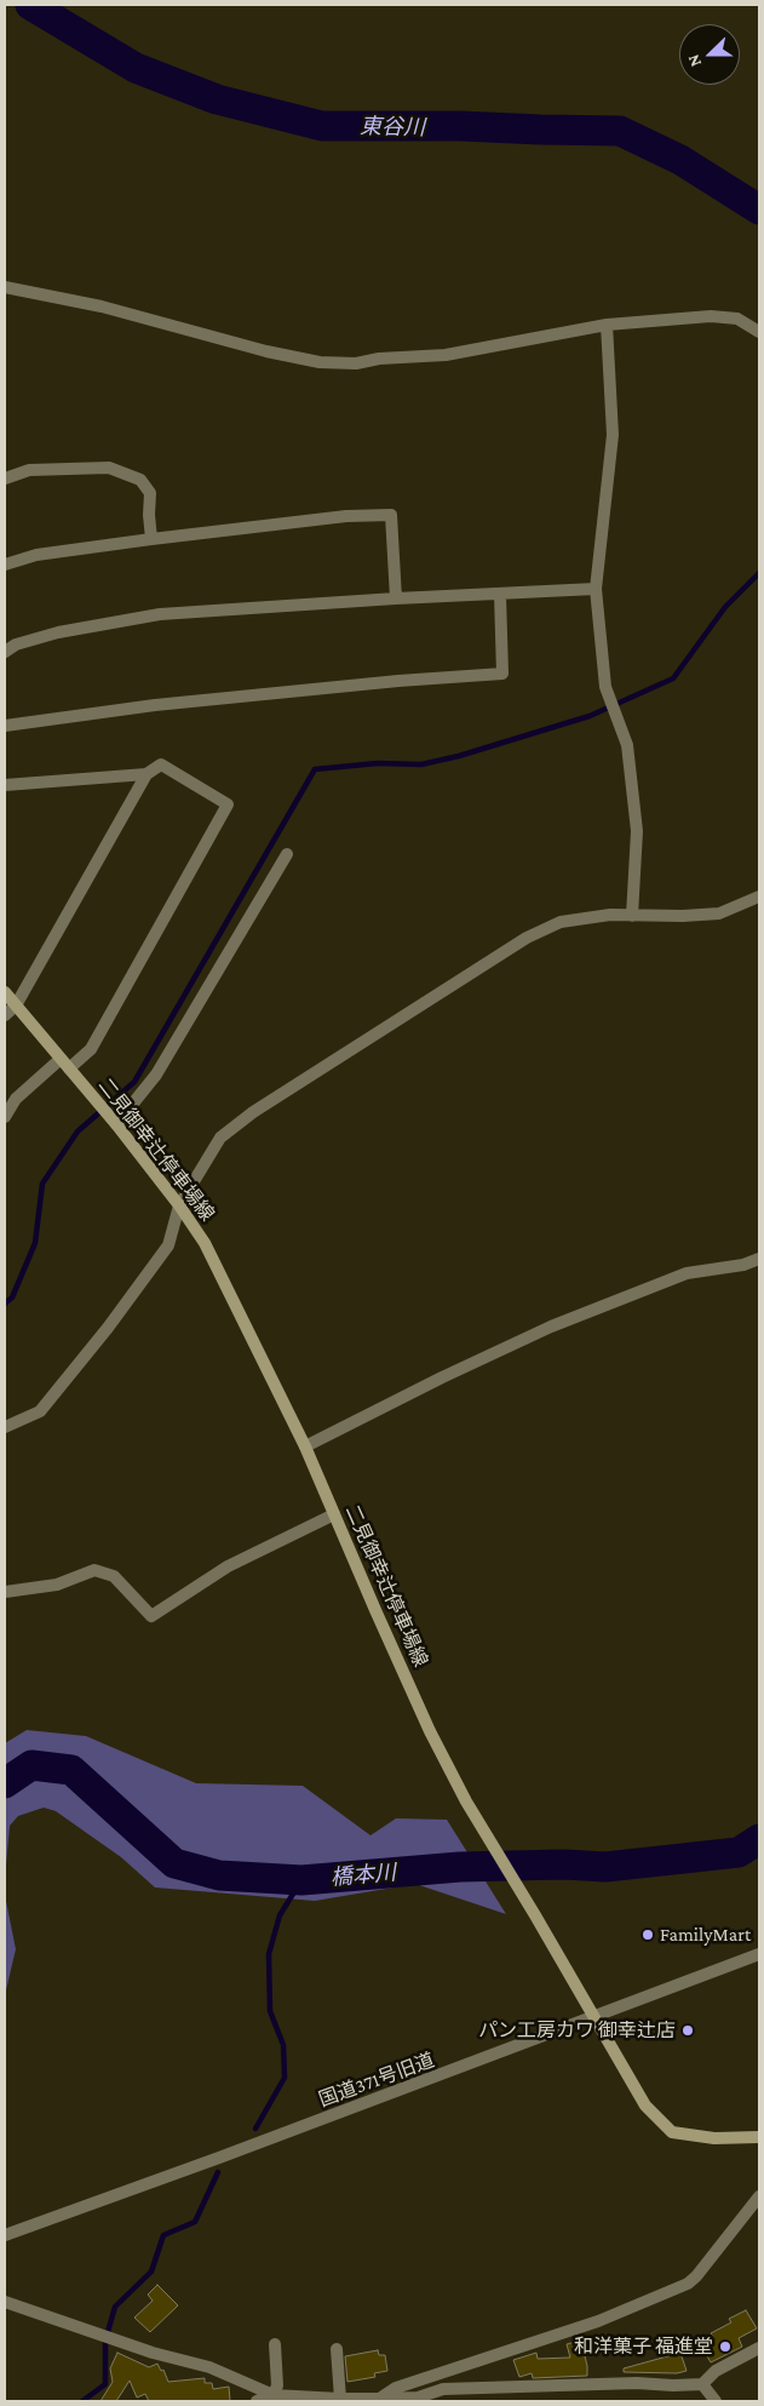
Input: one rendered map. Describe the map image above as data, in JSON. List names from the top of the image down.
{
  "streets": {
    "main road": ["二見御幸辻停車場線"],
    "street": ["国道371号旧道"]
  },
  "crossings": [
    ["二見御幸辻停車場線", "国道371号旧道"]
  ],
  "water": ["東谷川", "橋本川"],
  "places": ["FamilyMart", "パン工房カワ 御幸辻店", "和洋菓子 福進堂"],
  "north": "left"
}
